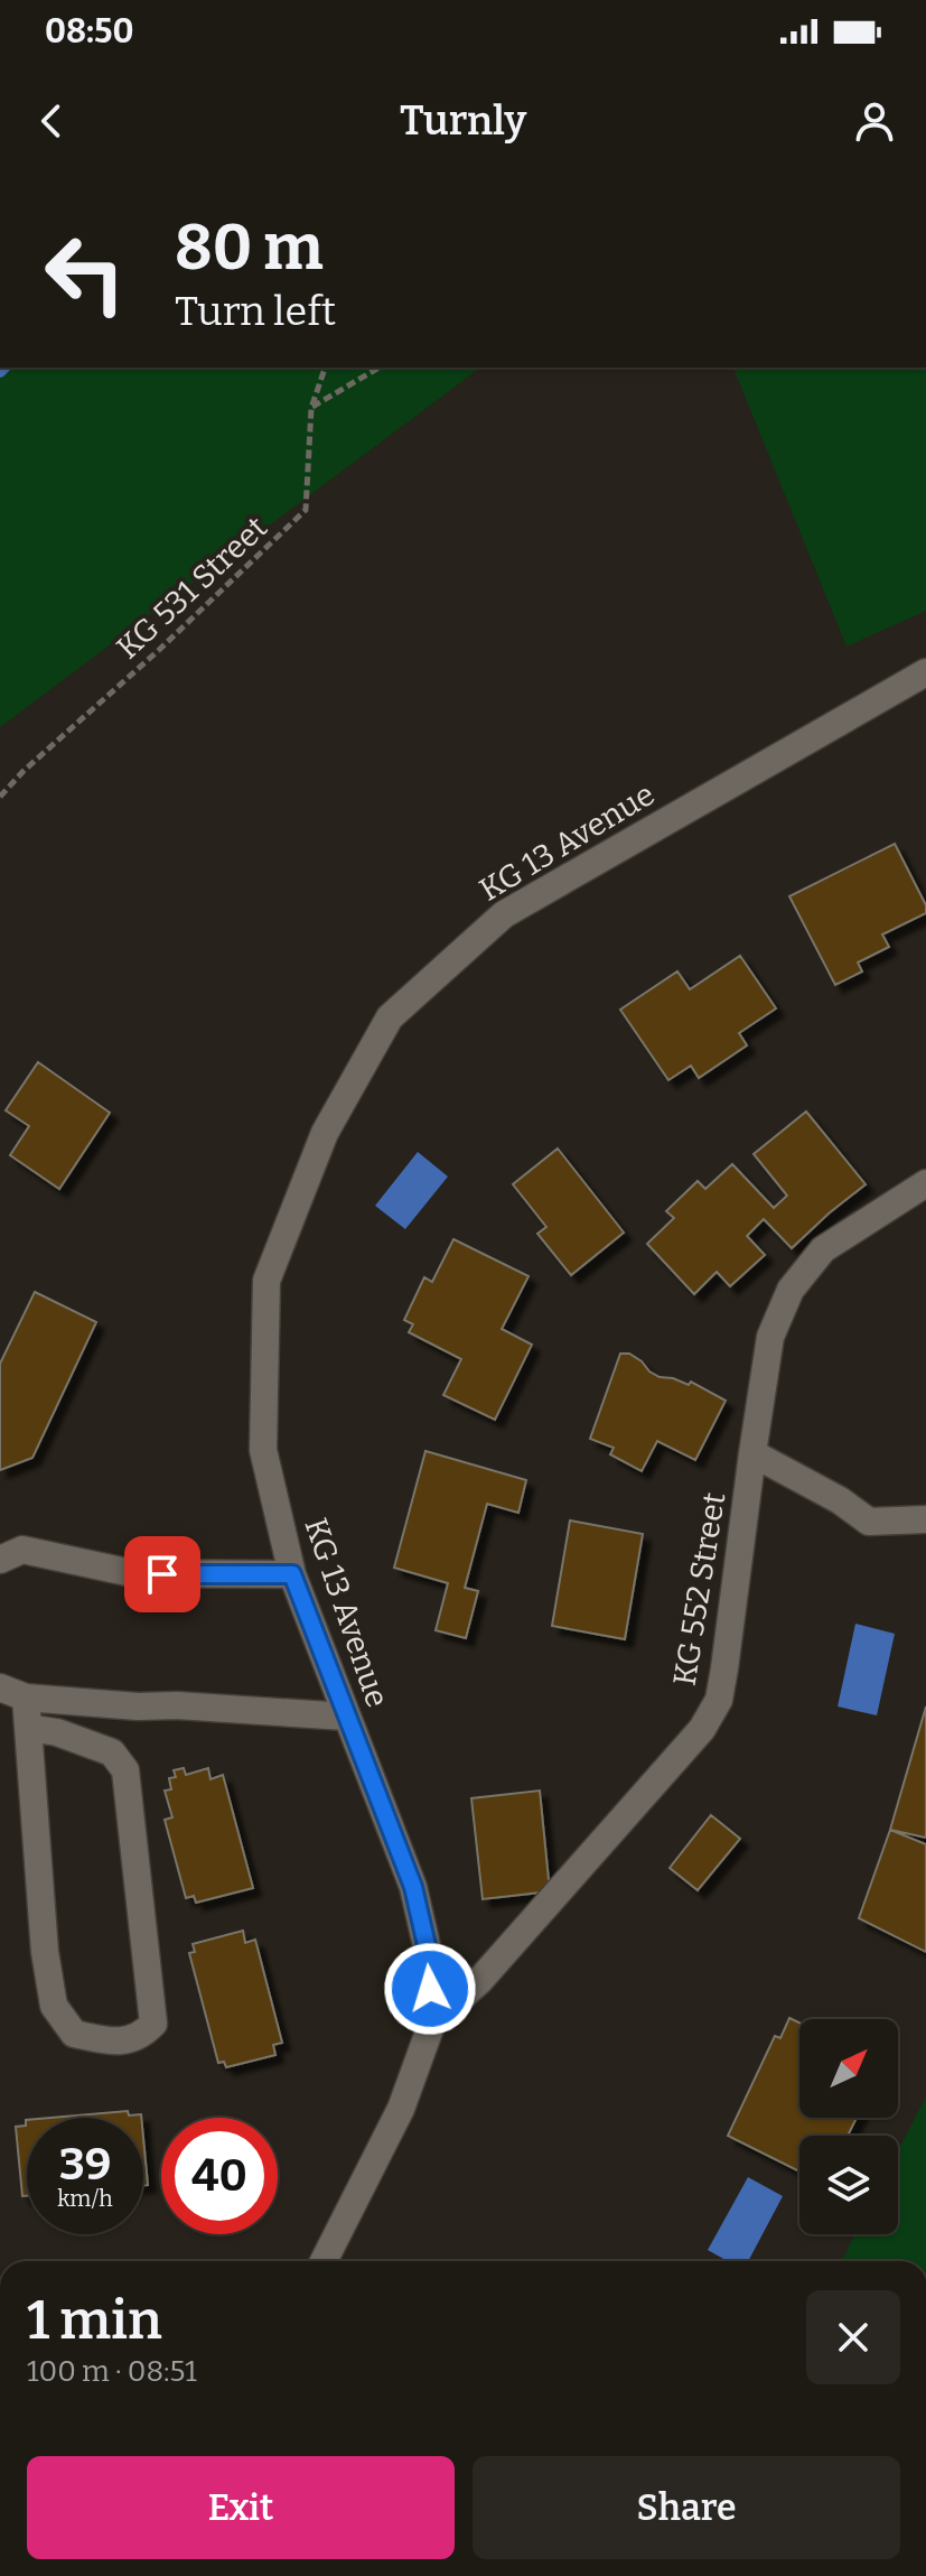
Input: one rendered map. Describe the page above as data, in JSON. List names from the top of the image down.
{
  "streets": {
    "street": ["KG 13 Avenue", "KG 552 Street"],
    "path": ["KG 531 Street"]
  },
  "crossings": [
    ["KG 13 Avenue", "KG 552 Street"]
  ],
  "north": "top right",
  "page": {
    "status": "08:50",
    "header": "Turnly",
    "turn": ["80 m", "Turn left"],
    "speed": "39 km/h",
    "limit": "40",
    "heading": ["1 min", "100 m · 08:51"],
    "buttons": ["Exit", "Share"]
  }
}
